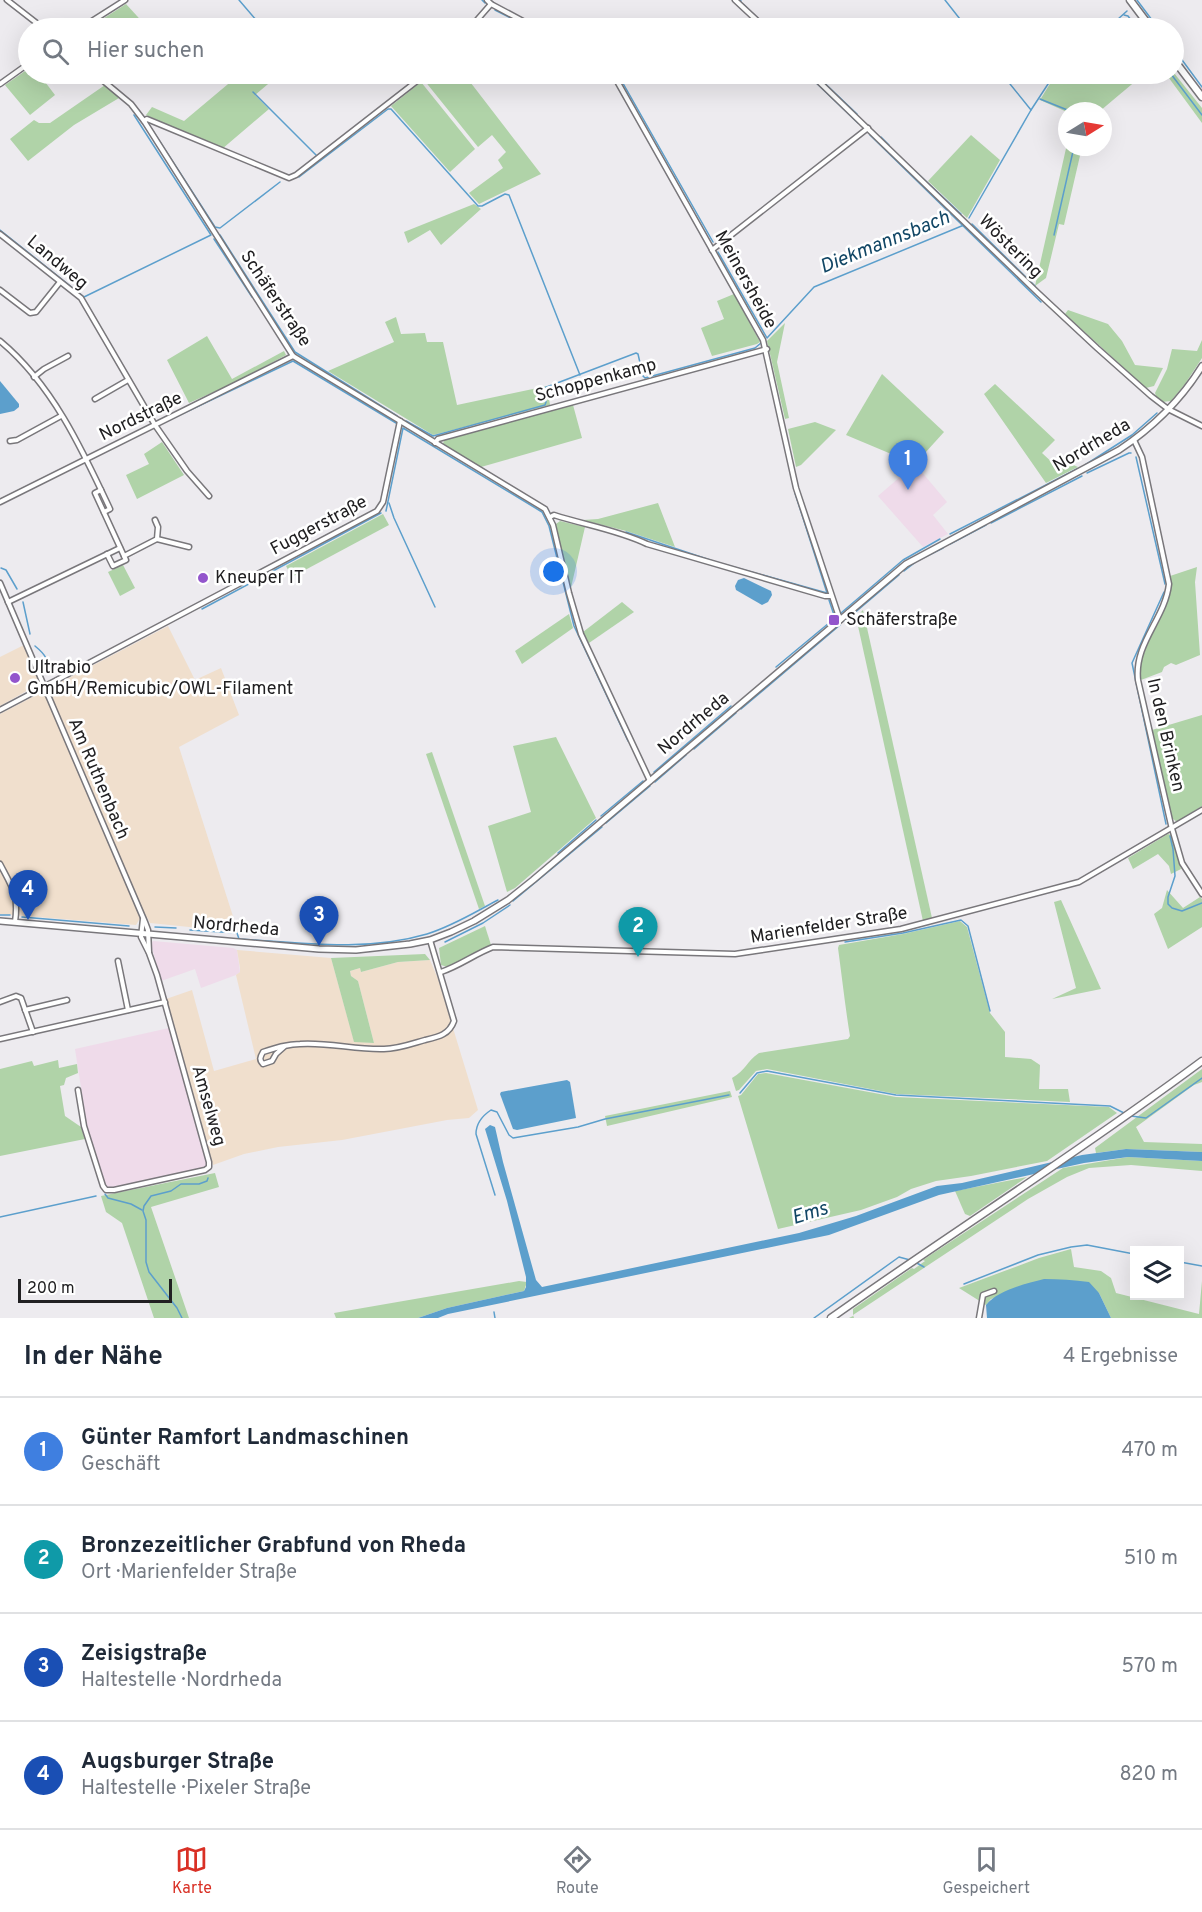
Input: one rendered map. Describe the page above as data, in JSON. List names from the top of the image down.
{
  "streets": {
    "main road": ["Nordrheda"],
    "street": [
      "Wöstering",
      "Landweg",
      "Meinersheide",
      "Schäferstraße",
      "Schoppenkamp",
      "Nordstraße",
      "Fuggerstraße",
      "In den Brinken",
      "Am Ruthenbach",
      "Marienfelder Straße",
      "Amselweg"
    ]
  },
  "crossings": [
    ["Wöstering", "Nordrheda"],
    ["Landweg", "Nordstraße"],
    ["Meinersheide", "Schäferstraße"],
    ["Meinersheide", "Schoppenkamp"],
    ["Meinersheide", "Nordrheda"],
    ["Schäferstraße", "Schoppenkamp"],
    ["Schäferstraße", "Nordstraße"],
    ["Schäferstraße", "Fuggerstraße"],
    ["Nordrheda", "In den Brinken"],
    ["Nordrheda", "Am Ruthenbach"],
    ["Nordrheda", "Amselweg"],
    ["Fuggerstraße", "Am Ruthenbach"],
    ["In den Brinken", "Marienfelder Straße"],
    ["Am Ruthenbach", "Amselweg"]
  ],
  "water": ["Diekmannsbach", "Ems"],
  "places": {
    "other": ["Kneuper IT", "Ultrabio GmbH/Remicubic/OWL-Filament"],
    "transit": ["Schäferstraße"]
  },
  "scale_bar": "200 m",
  "north": "right",
  "page": {
    "search": "Hier suchen",
    "pins": [
      "1",
      "4",
      "3",
      "2"
    ],
    "scale": "200 m",
    "heading": ["In der Nähe", "4 Ergebnisse"],
    "list": [
      {
        "mark": "1",
        "name": "Günter Ramfort Landmaschinen",
        "note": "Geschäft",
        "value": "470 m"
      },
      {
        "mark": "2",
        "name": "Bronzezeitlicher Grabfund von Rheda",
        "note": "Ort · Marienfelder Straße",
        "value": "510 m"
      },
      {
        "mark": "3",
        "name": "Zeisigstraße",
        "note": "Haltestelle · Nordrheda",
        "value": "570 m"
      },
      {
        "mark": "4",
        "name": "Augsburger Straße",
        "note": "Haltestelle · Pixeler Straße",
        "value": "820 m"
      }
    ],
    "nav": ["Karte", "Route", "Gespeichert"]
  }
}
